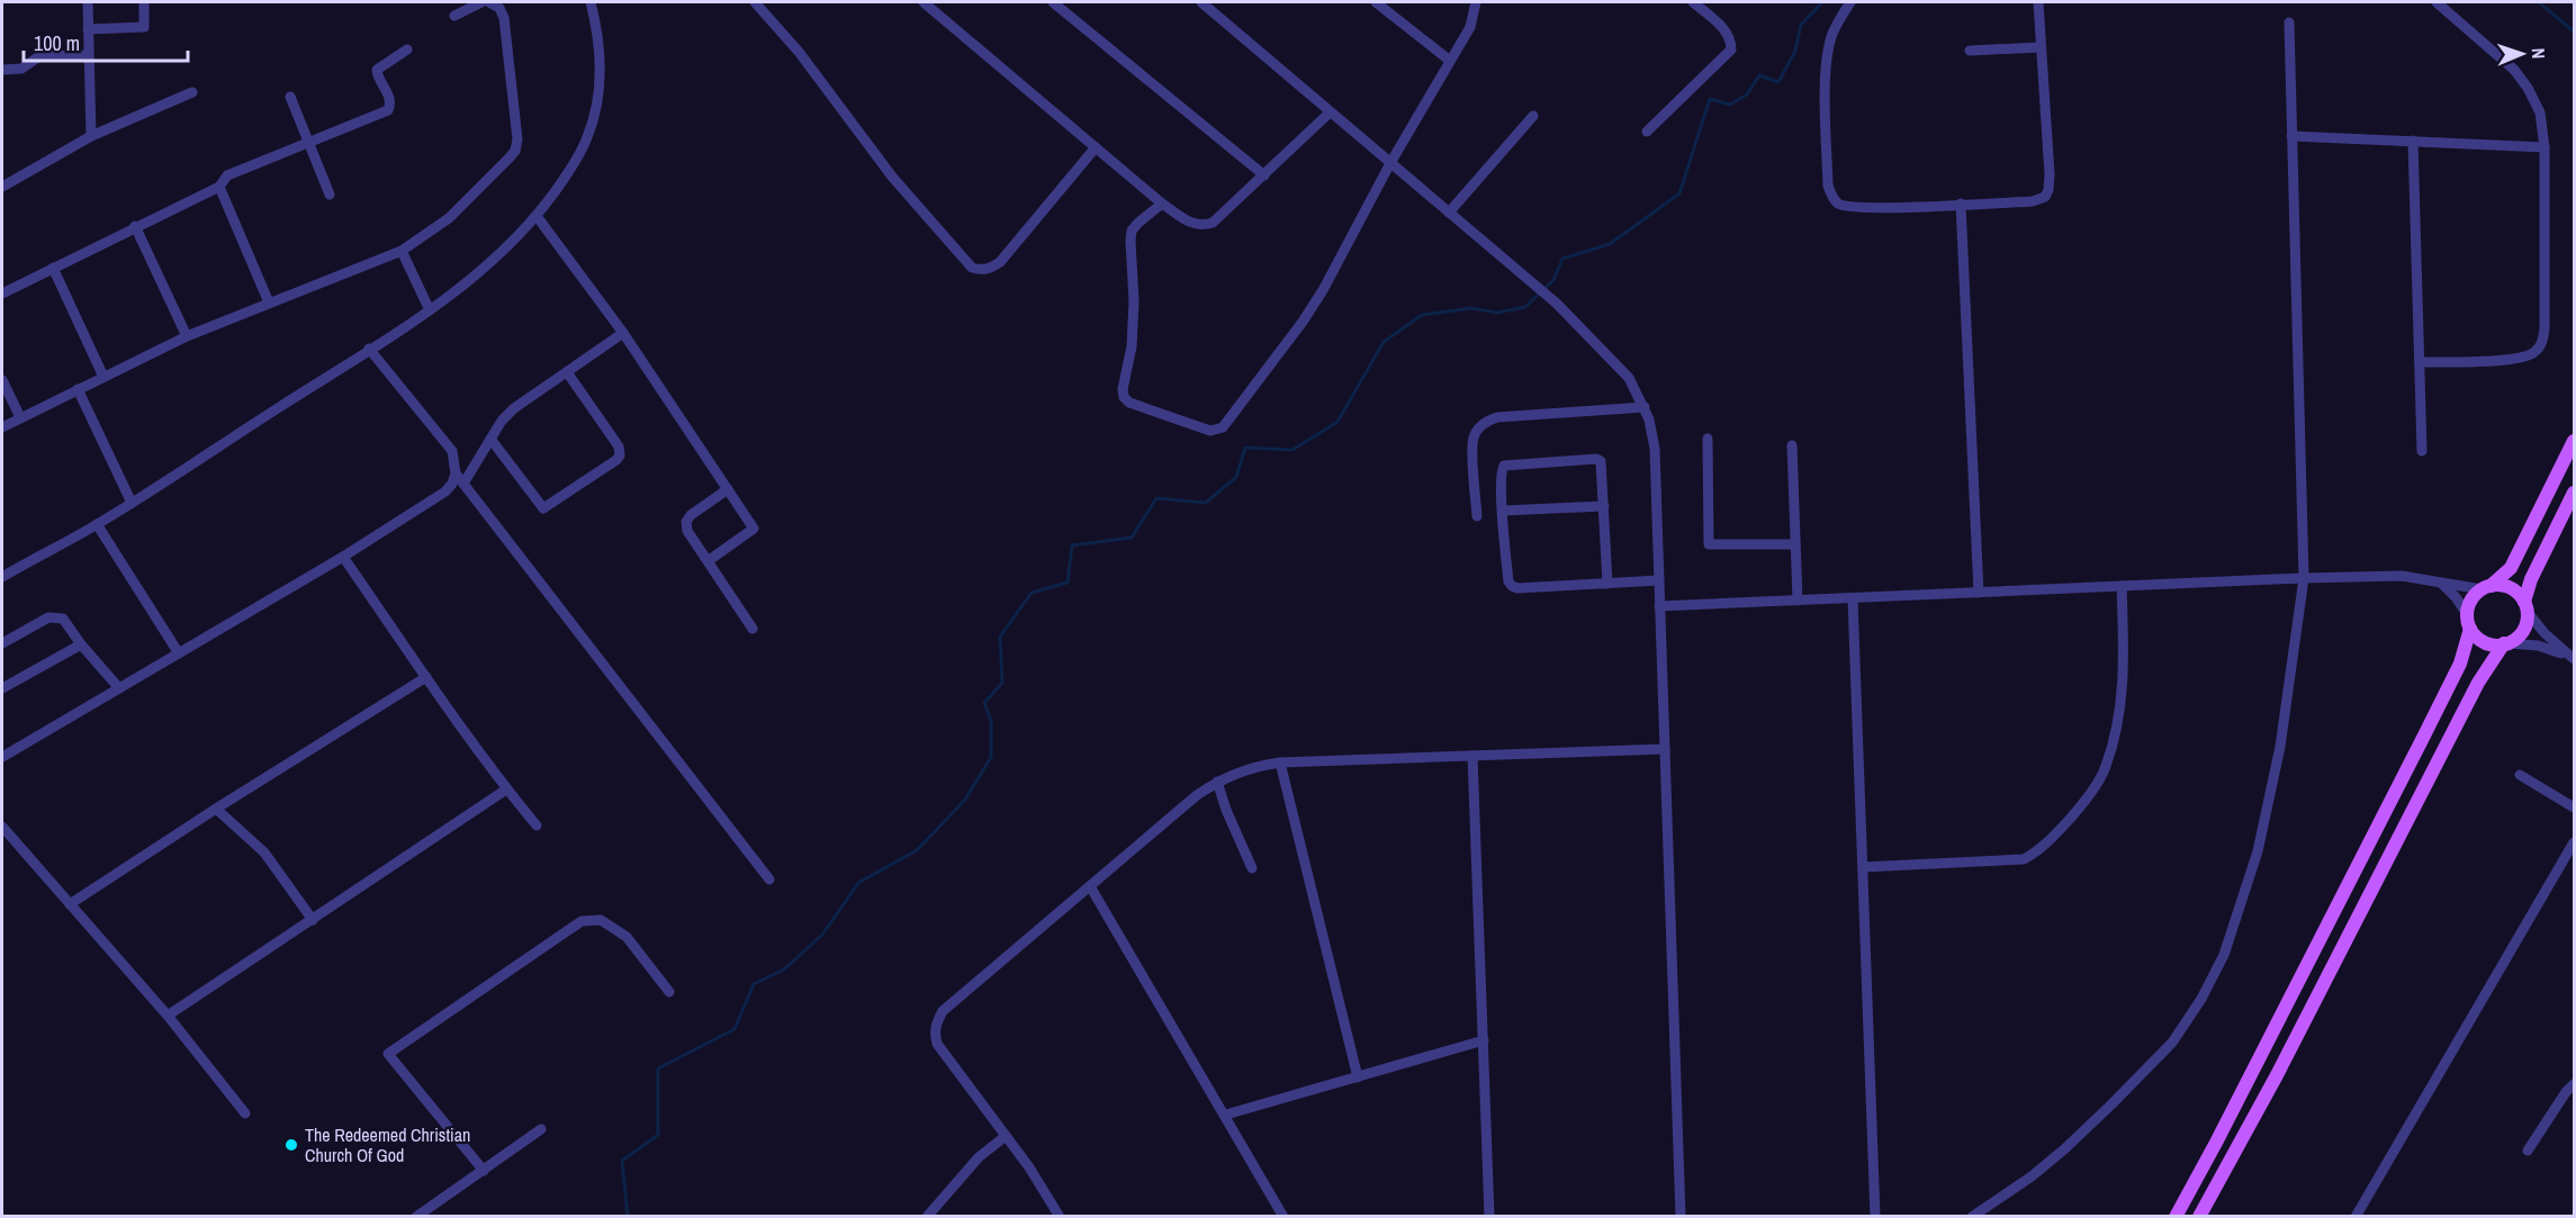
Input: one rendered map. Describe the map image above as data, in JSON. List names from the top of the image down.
{
  "places": ["The Redeemed Christian Church Of God"],
  "scale_bar": "100 m",
  "north": "right"
}
